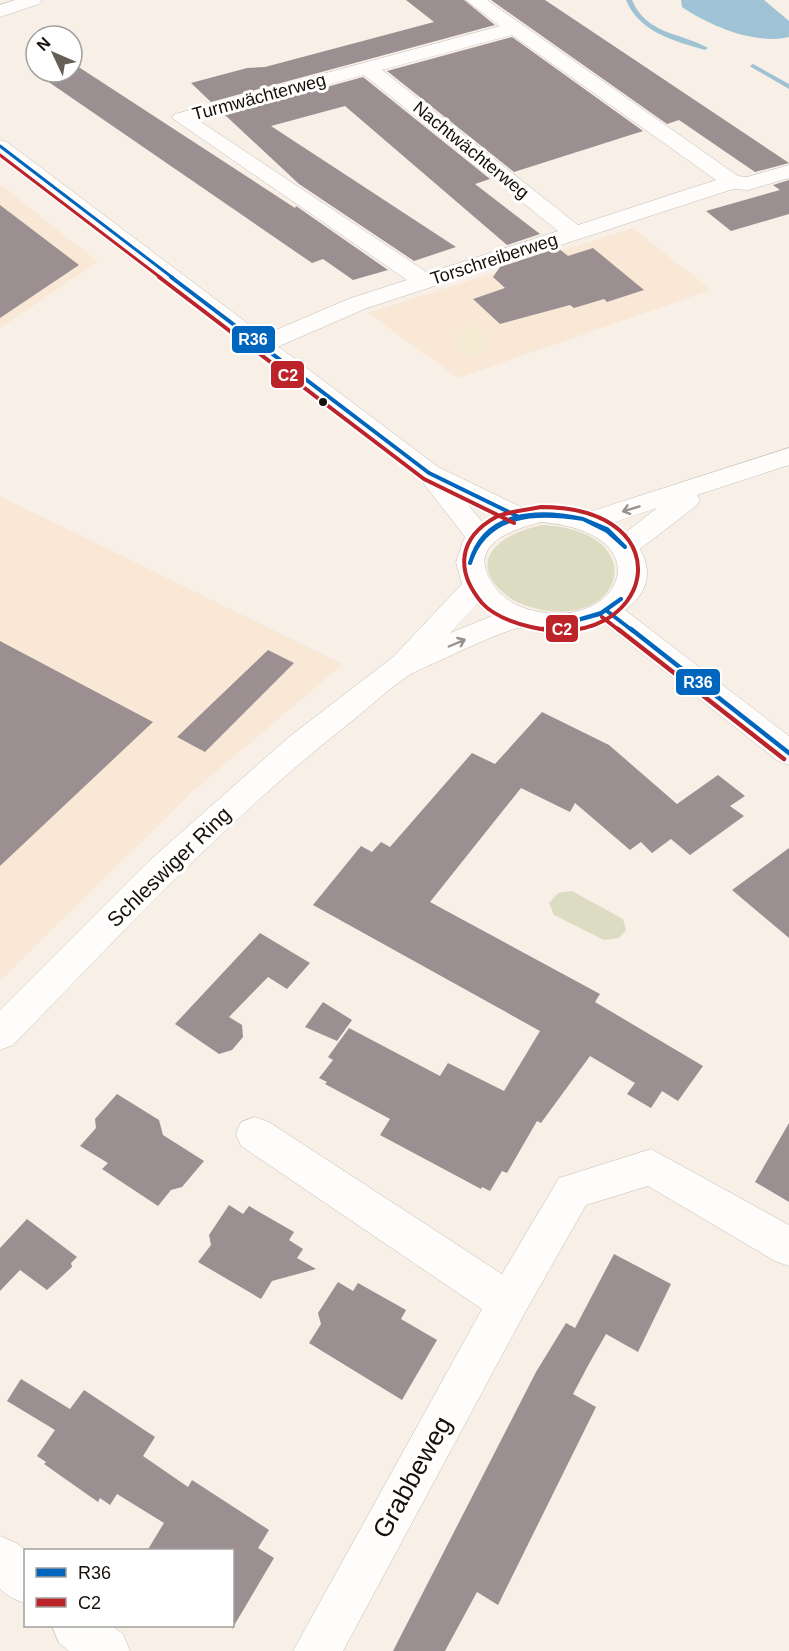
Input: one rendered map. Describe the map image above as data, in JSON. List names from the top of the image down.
{
  "streets": {
    "street": [
      "Turmwächterweg",
      "Nachtwächterweg",
      "Torschreiberweg",
      "Schleswiger Ring",
      "Grabbeweg"
    ]
  },
  "crossings": [
    ["Turmwächterweg", "Nachtwächterweg"],
    ["Turmwächterweg", "Torschreiberweg"],
    ["Nachtwächterweg", "Torschreiberweg"]
  ],
  "lines": ["transit line R36", "transit line C2"],
  "legend": ["R36", "C2"],
  "north": "top left"
}
